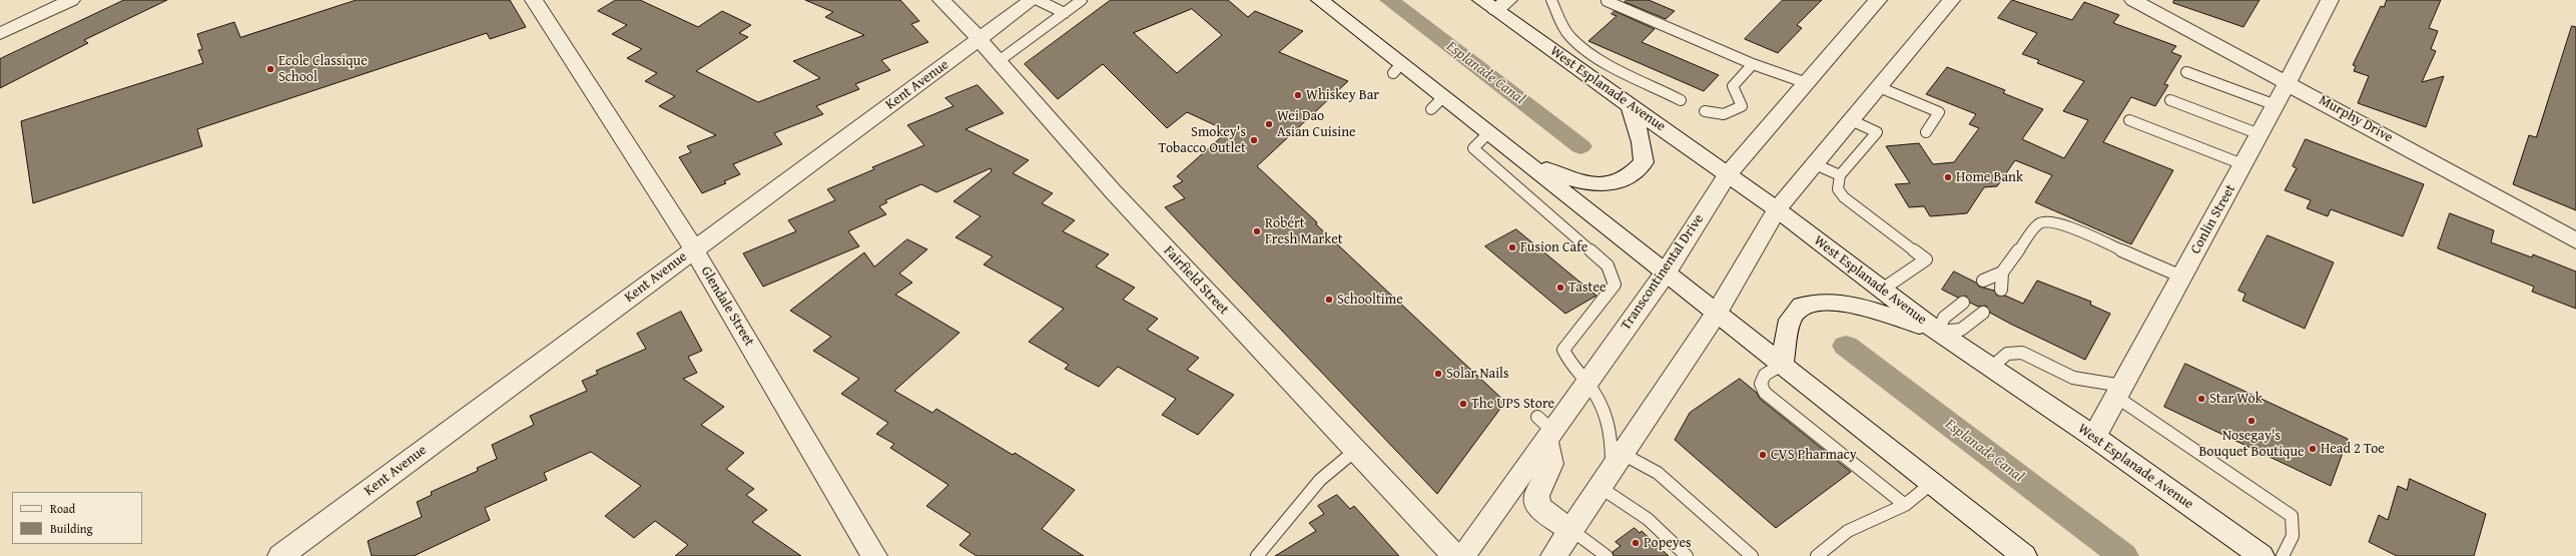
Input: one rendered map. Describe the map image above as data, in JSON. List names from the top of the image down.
{
  "streets": {
    "street": [
      "Kent Avenue",
      "West Esplanade Avenue",
      "Murphy Drive",
      "Conlin Street",
      "Transcontinental Drive",
      "Fairfield Street",
      "Glendale Street"
    ]
  },
  "crossings": [
    ["Kent Avenue", "Fairfield Street"],
    ["Kent Avenue", "Glendale Street"],
    ["West Esplanade Avenue", "Conlin Street"],
    ["West Esplanade Avenue", "Transcontinental Drive"],
    ["Murphy Drive", "Conlin Street"]
  ],
  "water": ["Esplanade Canal"],
  "places": [
    "Ecole Classique School",
    "Whiskey Bar",
    "Wei Dao Asian Cuisine",
    "Smokey's Tobacco Outlet",
    "Home Bank",
    "Robért Fresh Market",
    "Fusion Cafe",
    "Tastee",
    "Schooltime",
    "Solar Nails",
    "Star Wok",
    "The UPS Store",
    "Nosegay's Bouquet Boutique",
    "Head 2 Toe",
    "CVS Pharmacy",
    "Popeyes"
  ],
  "legend": ["Road", "Building"]
}
